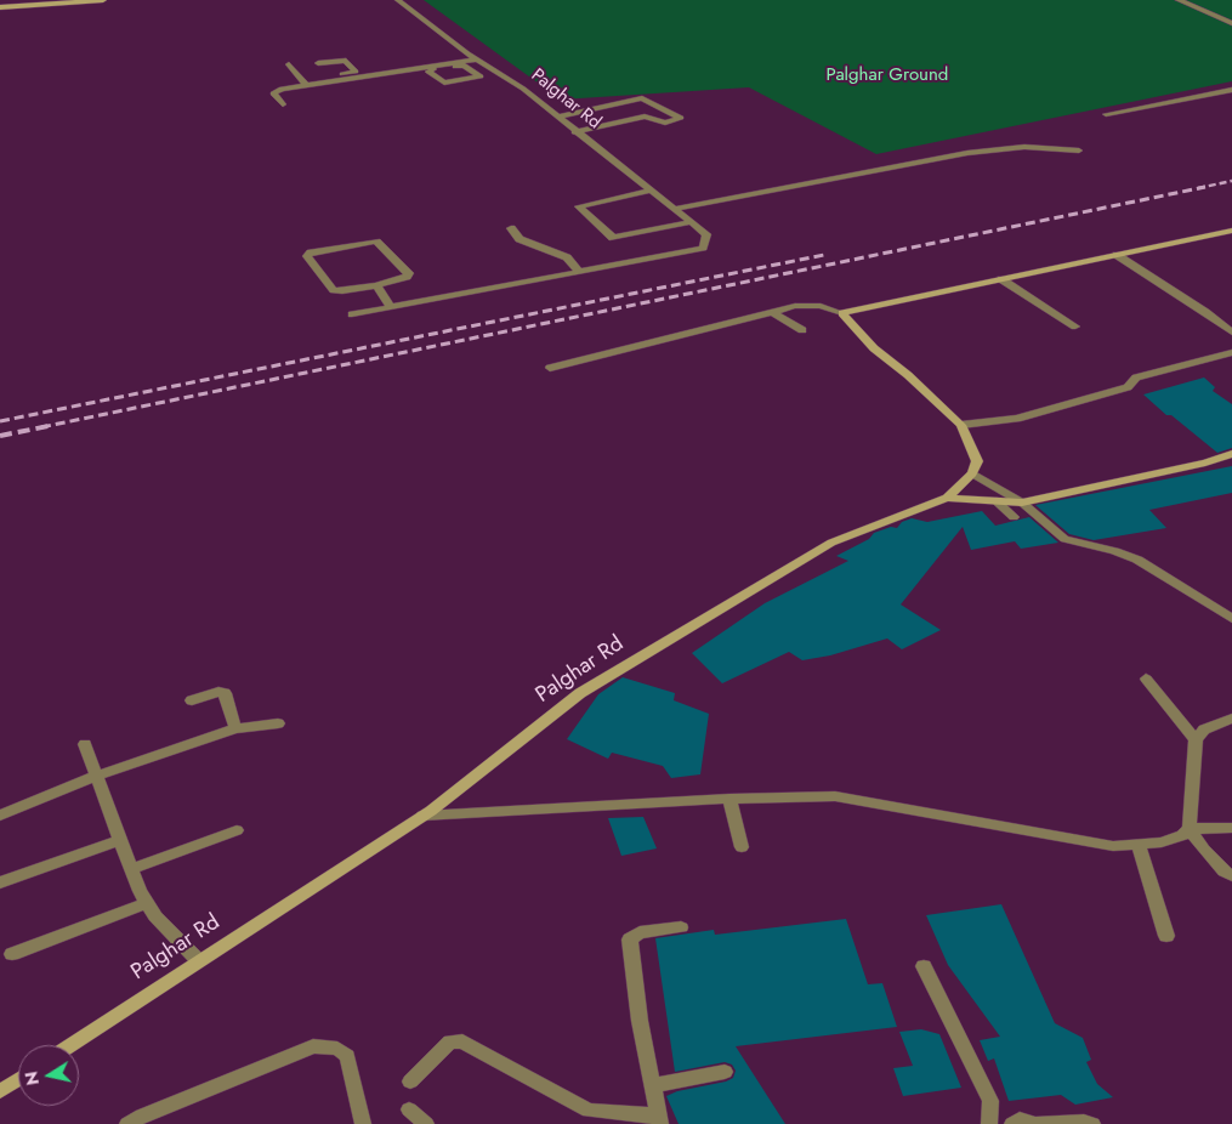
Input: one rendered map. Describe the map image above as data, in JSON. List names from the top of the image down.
{
  "streets": {
    "main road": ["Palghar Rd"]
  },
  "parks": ["Palghar Ground"],
  "north": "left"
}
